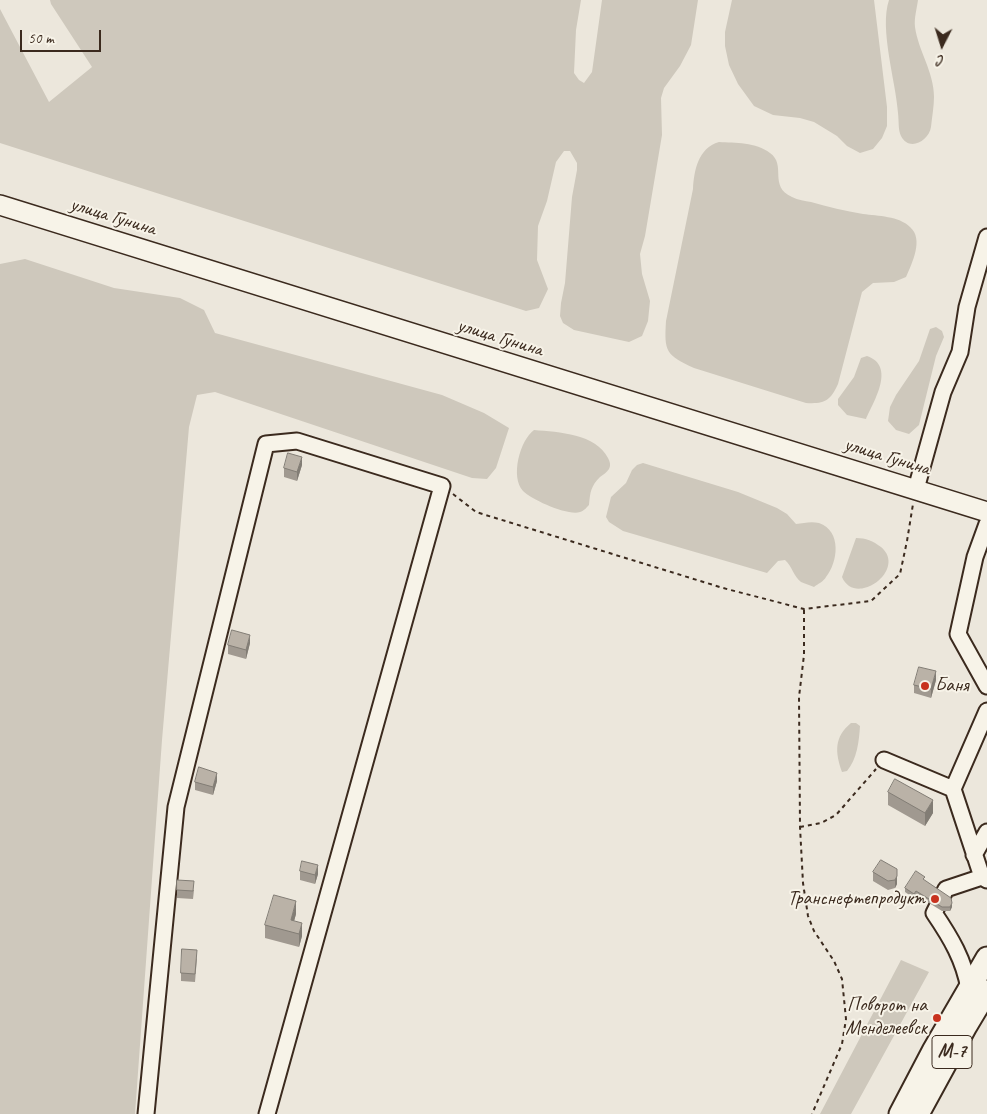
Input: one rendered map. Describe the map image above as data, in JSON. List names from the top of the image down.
{
  "streets": {
    "highway": ["М-7"],
    "main road": ["улица Гунина"]
  },
  "places": ["Баня", "Транснефтепродукт", "Поворот на Менделеевск"],
  "scale_bar": "50 m",
  "north": "bottom"
}
